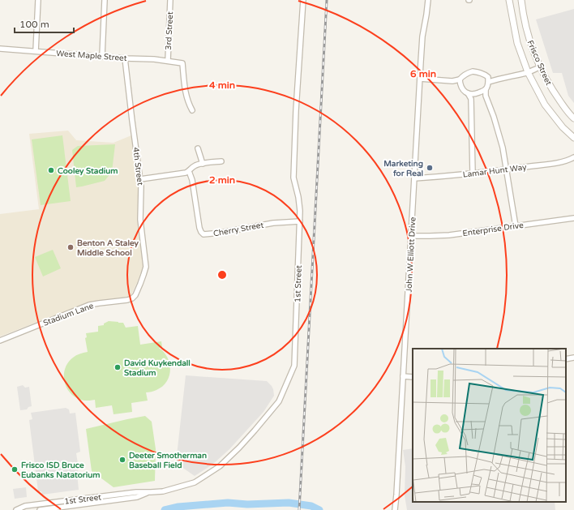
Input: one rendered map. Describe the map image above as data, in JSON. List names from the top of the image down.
{
  "streets": {
    "street": [
      "3rd Street",
      "West Maple Street",
      "Frisco Street",
      "4th Street",
      "Lamar Hunt Way",
      "Cherry Street",
      "Enterprise Drive",
      "John W Elliott Drive",
      "1st Street",
      "Stadium Lane"
    ]
  },
  "crossings": [
    ["3rd Street", "West Maple Street"],
    ["West Maple Street", "4th Street"],
    ["4th Street", "Stadium Lane"],
    ["Lamar Hunt Way", "John W Elliott Drive"],
    ["Cherry Street", "1st Street"],
    ["Enterprise Drive", "John W Elliott Drive"]
  ],
  "places": [
    "Marketing for Real",
    "Cooley Stadium",
    "Benton A Staley Middle School",
    "David Kuykendall Stadium",
    "Deeter Smotherman Baseball Field",
    "Frisco ISD Bruce Eubanks Natatorium"
  ],
  "scale_bar": "100 m",
  "rings": ["6 min", "4 min", "2 min"]
}
